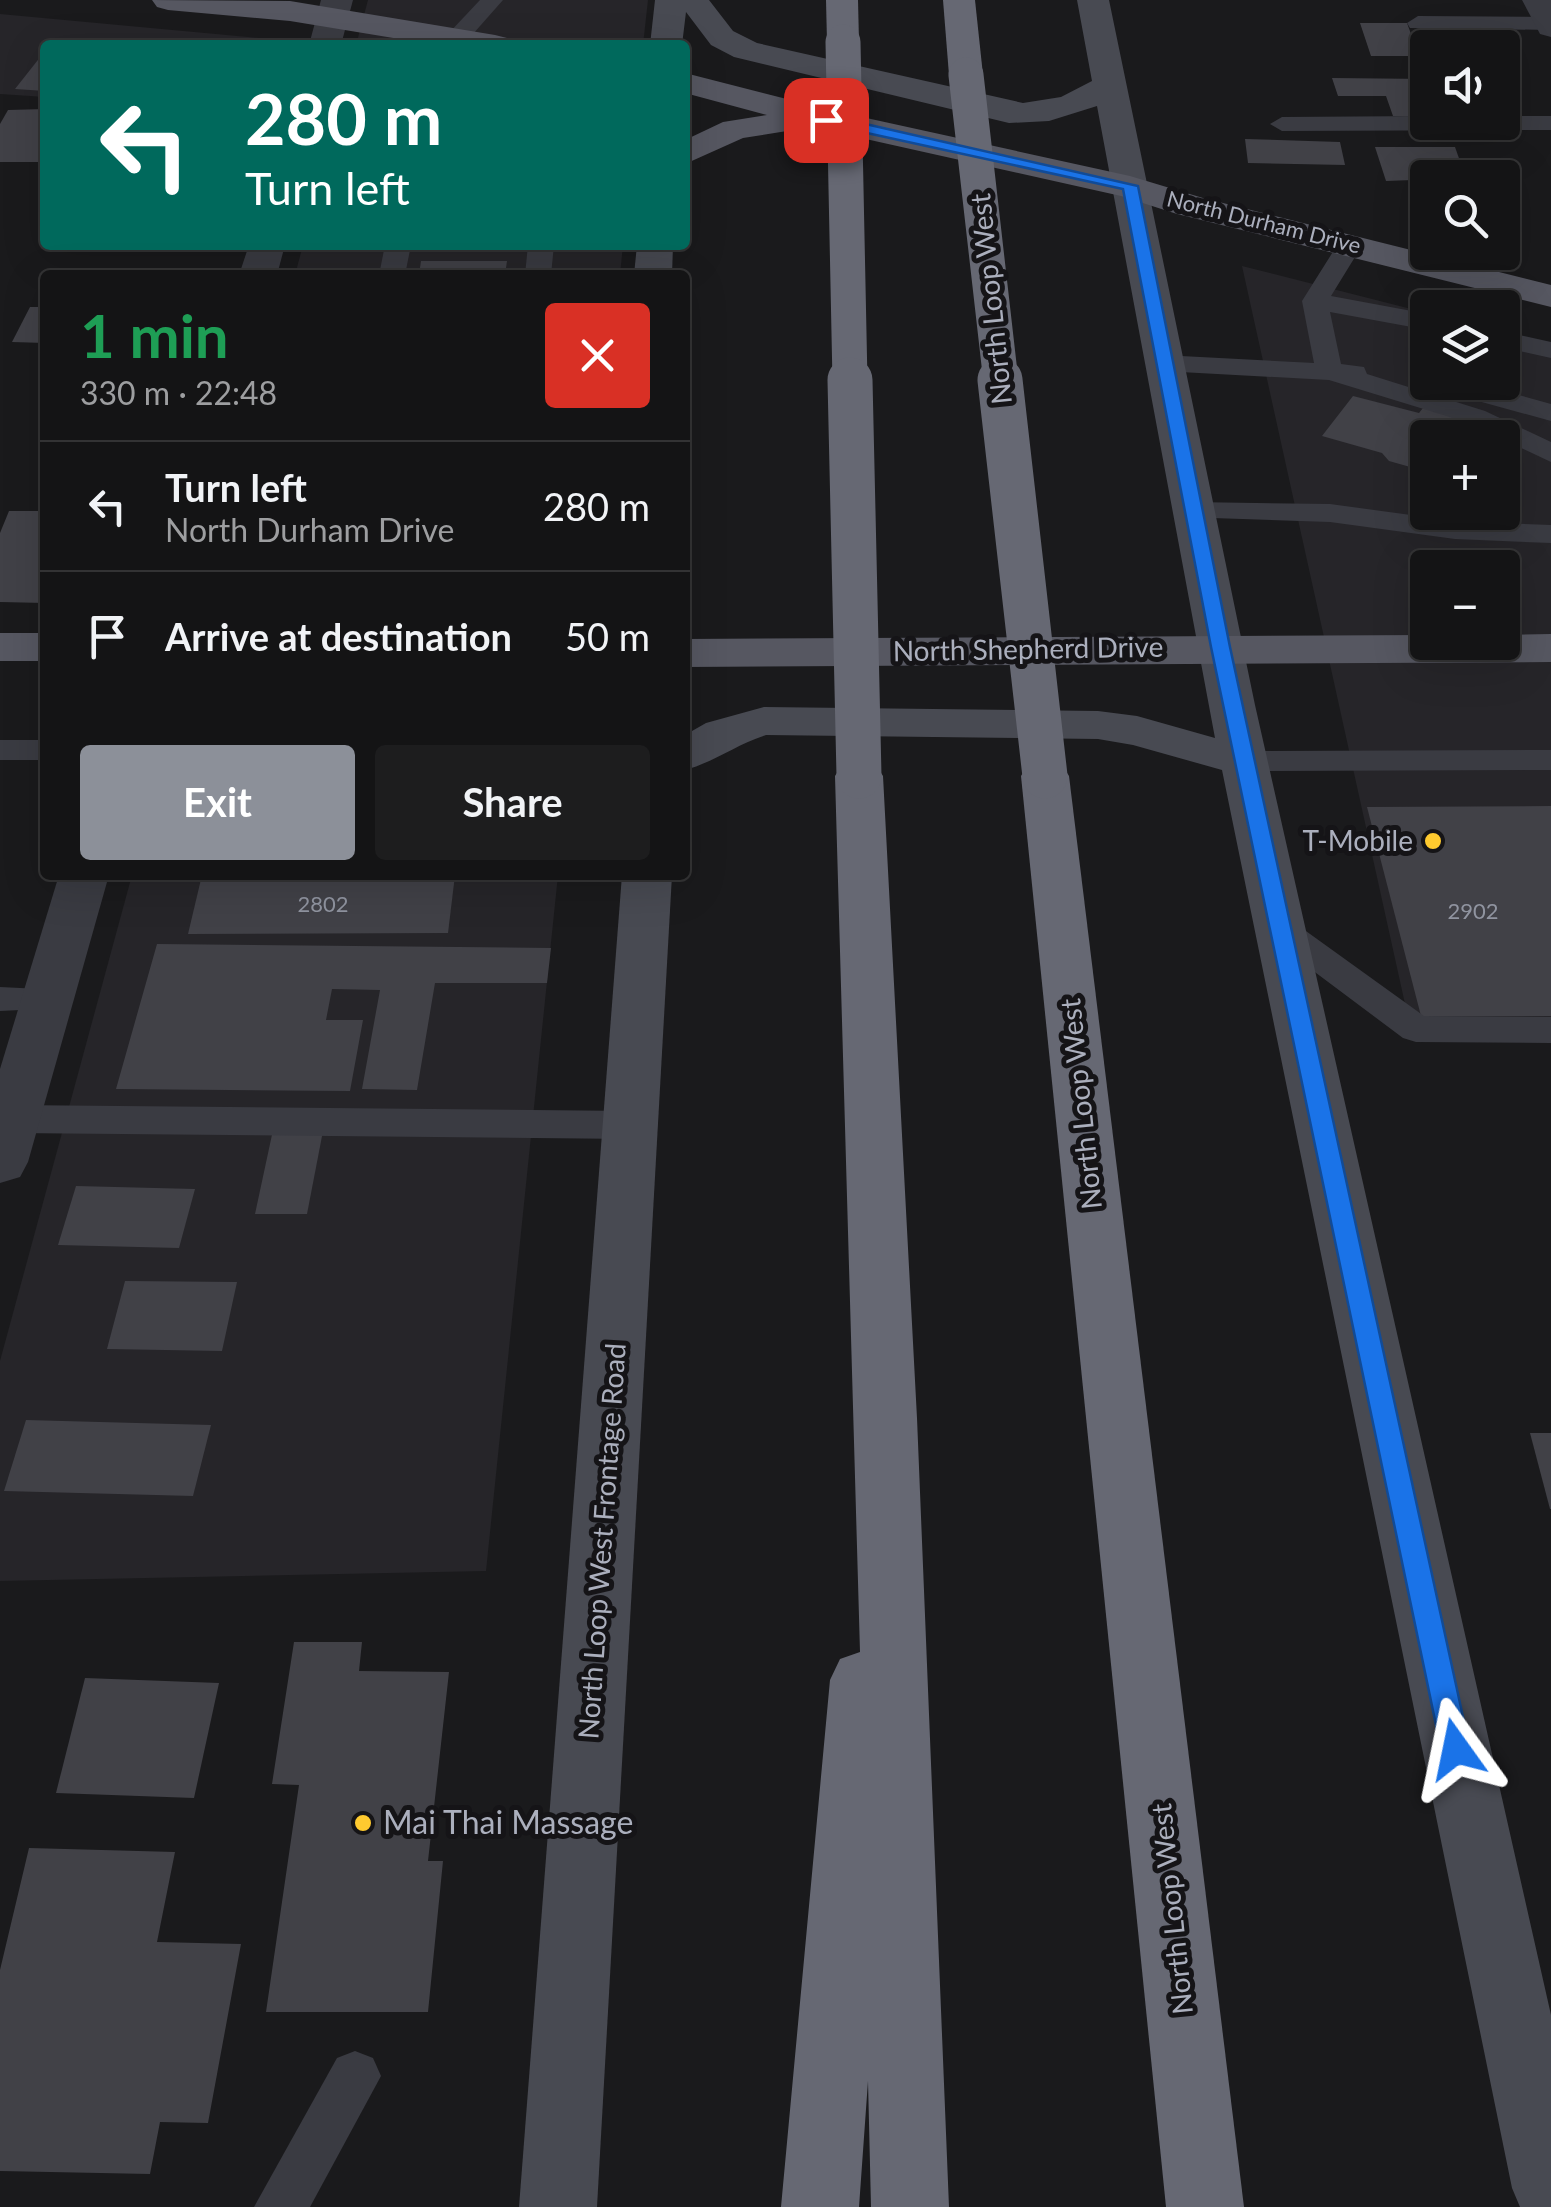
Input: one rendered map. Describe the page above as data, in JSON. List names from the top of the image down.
{
  "streets": {
    "highway": ["North Loop West"],
    "main road": ["North Durham Drive", "North Shepherd Drive", "North Loop West Frontage Road"]
  },
  "places": ["T-Mobile", "Mai Thai Massage"],
  "house_numbers": ["2802", "2902"],
  "page": {
    "map_buttons": ["+", "−"],
    "turn": ["280 m", "Turn left"],
    "heading": ["1 min", "330 m · 22:48"],
    "list": [
      {
        "name": "Turn left",
        "note": "North Durham Drive",
        "value": "280 m"
      },
      {
        "name": "Arrive at destination",
        "value": "50 m"
      }
    ],
    "buttons": ["Exit", "Share"]
  }
}
